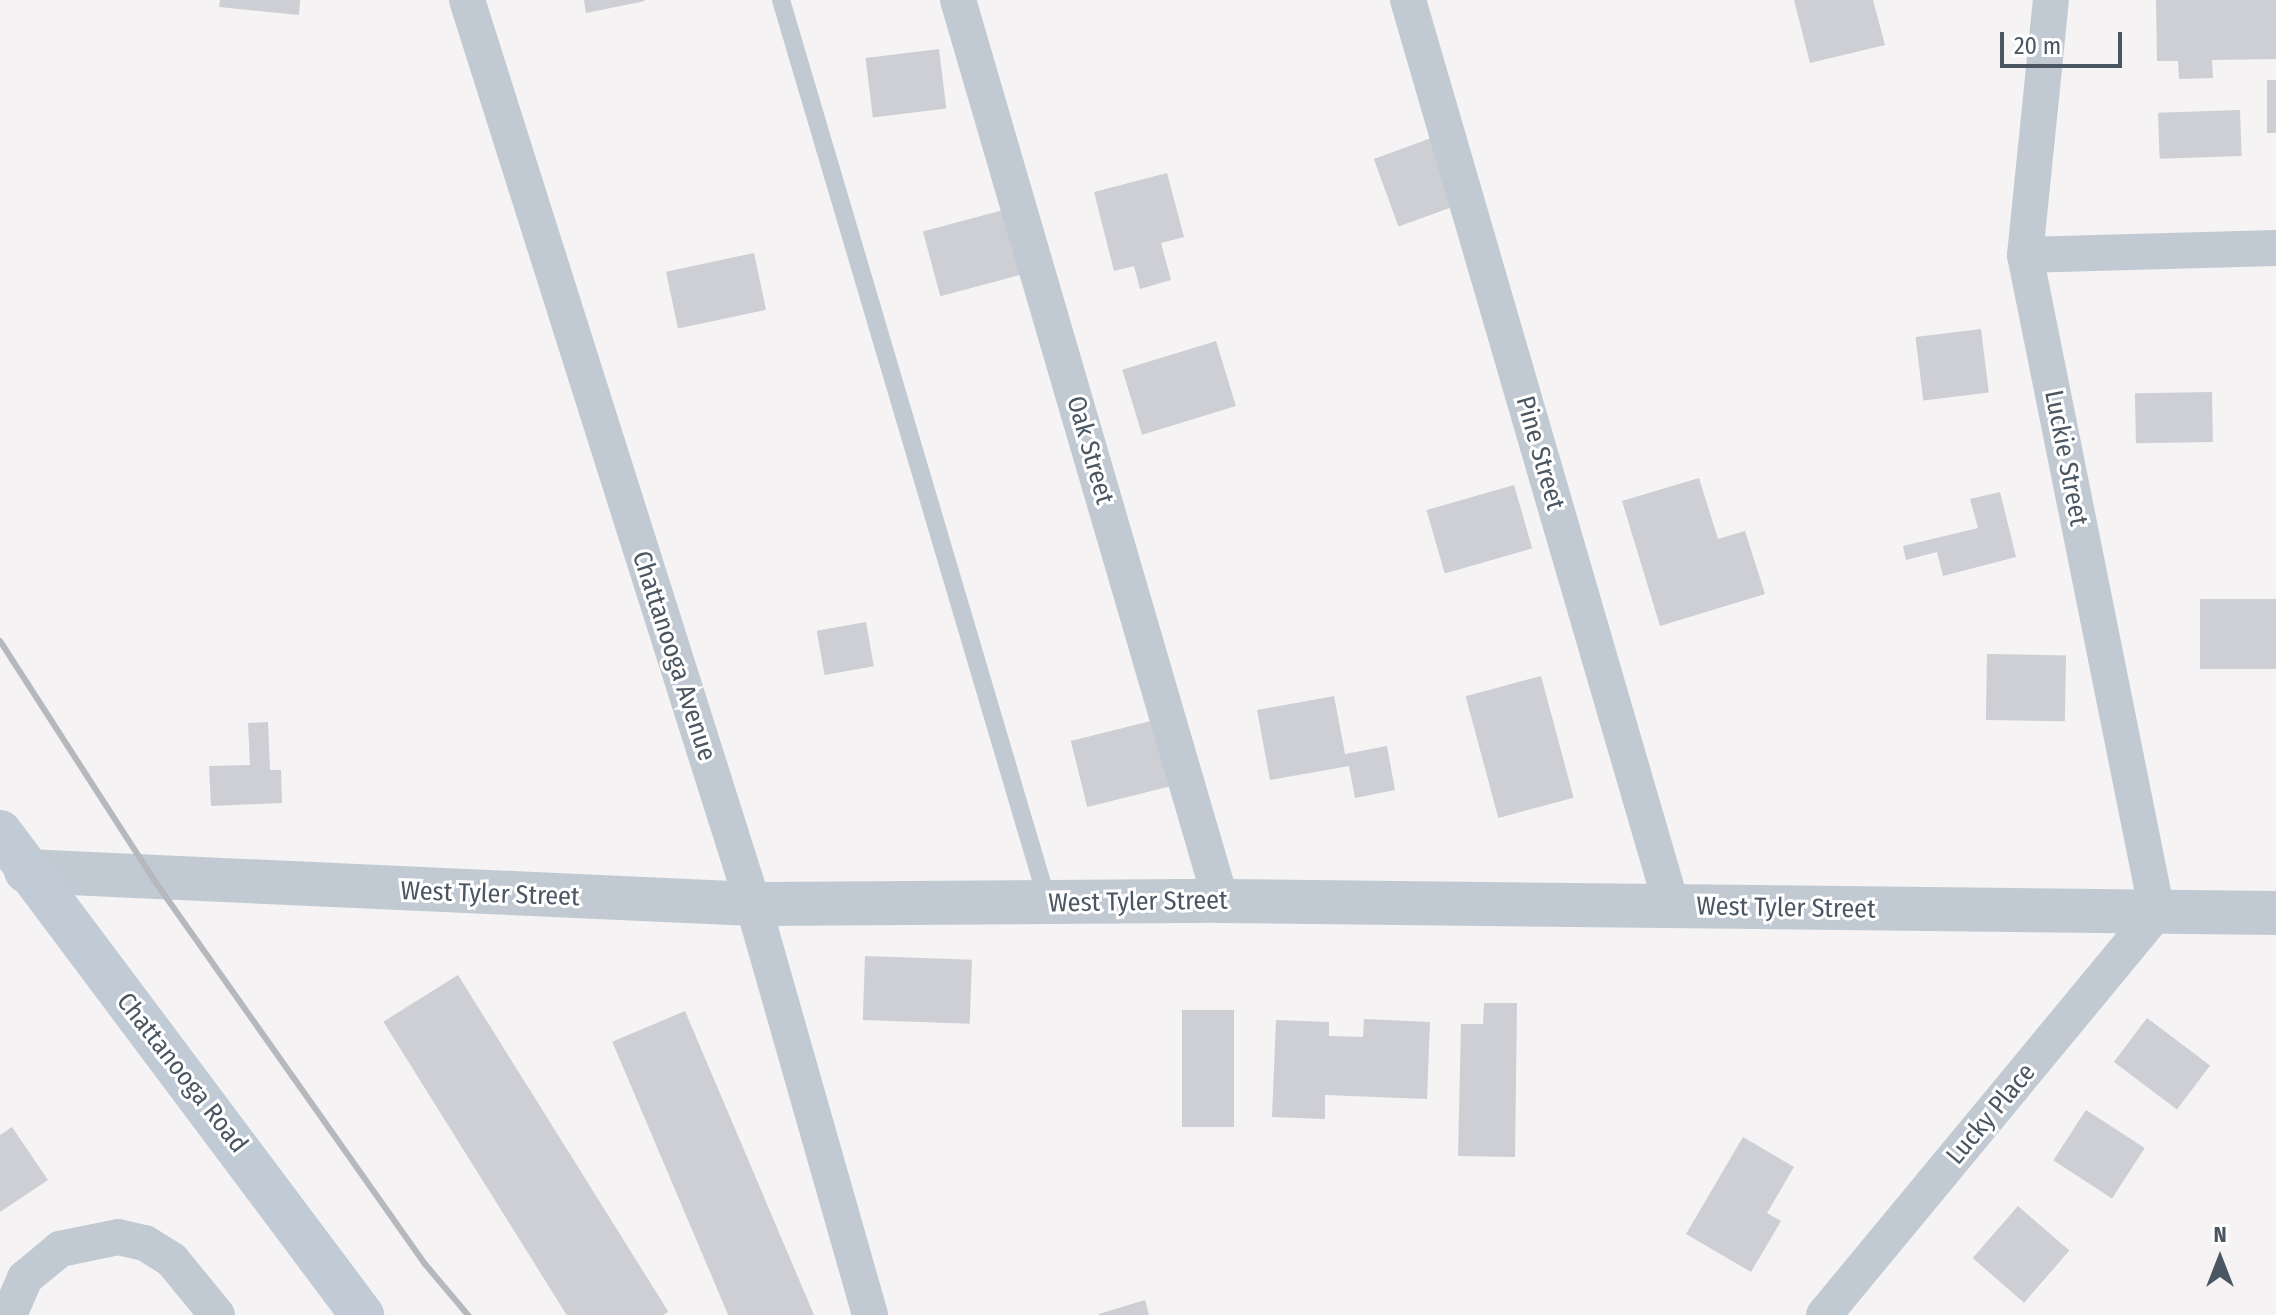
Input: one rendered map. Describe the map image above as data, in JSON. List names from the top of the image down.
{
  "streets": {
    "main road": ["Chattanooga Road"],
    "street": [
      "Oak Street",
      "Pine Street",
      "Luckie Street",
      "Chattanooga Avenue",
      "West Tyler Street",
      "Lucky Place"
    ]
  },
  "crossings": [
    ["Oak Street", "West Tyler Street"],
    ["Pine Street", "West Tyler Street"],
    ["Luckie Street", "West Tyler Street"],
    ["Luckie Street", "Lucky Place"],
    ["Chattanooga Avenue", "West Tyler Street"],
    ["West Tyler Street", "Chattanooga Road"],
    ["West Tyler Street", "Lucky Place"]
  ],
  "scale_bar": "20 m",
  "north": "top"
}
